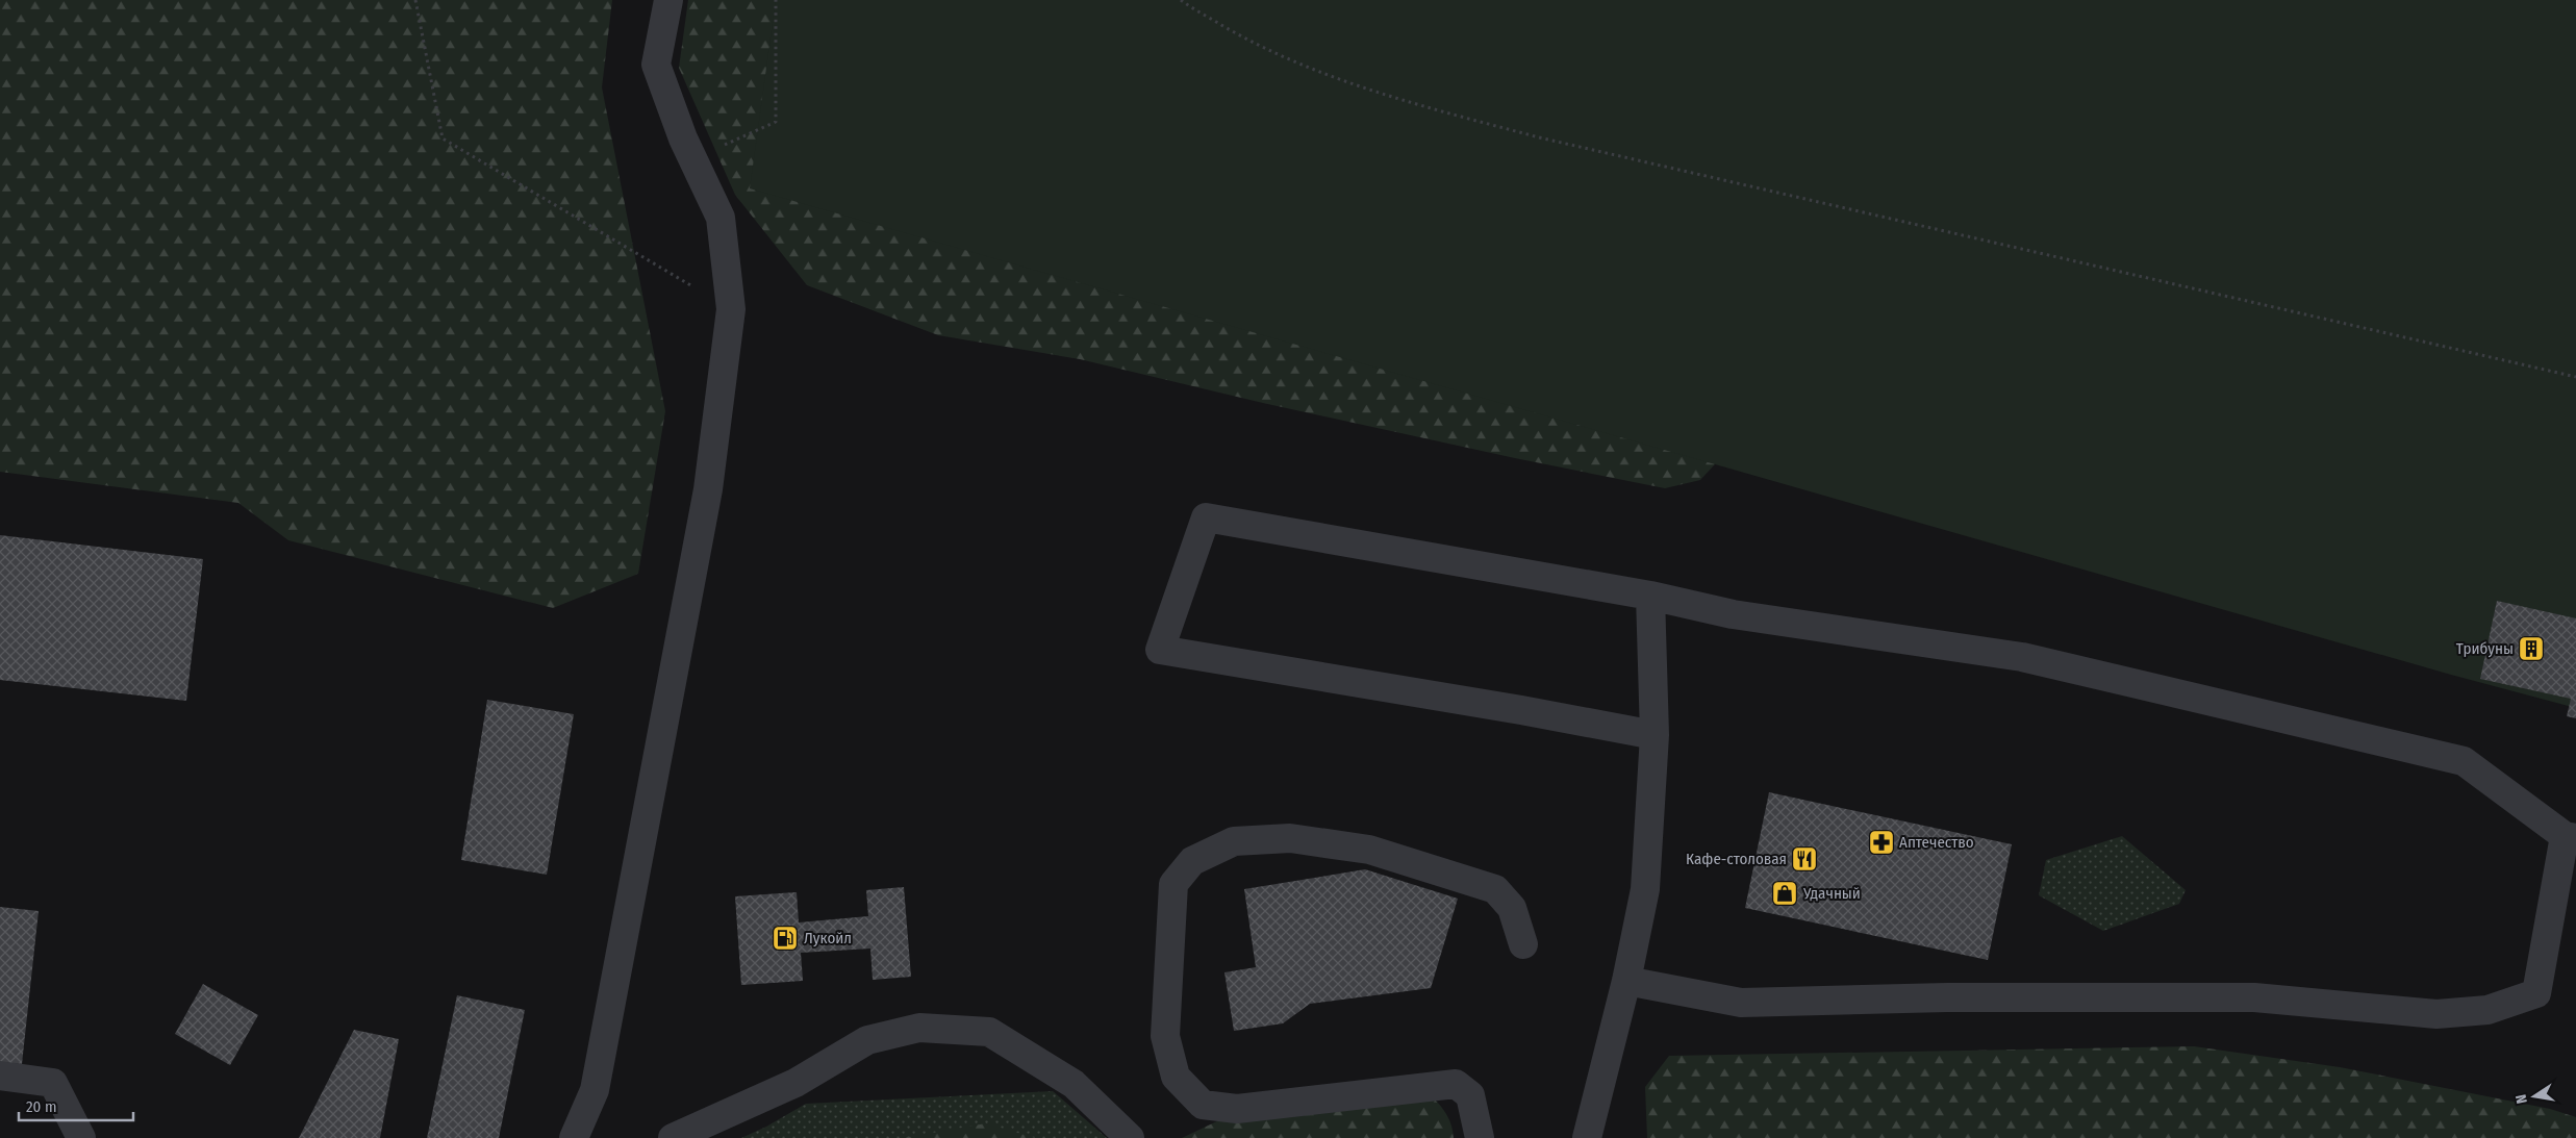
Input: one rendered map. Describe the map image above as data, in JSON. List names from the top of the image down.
{
  "places": {
    "building": ["Трибуны"],
    "pharmacy": ["Аптечество"],
    "restaurant": ["Кафе-столовая"],
    "shop": ["Удачный"],
    "fuel station": ["Лукойл"]
  },
  "scale_bar": "20 m",
  "north": "left"
}
